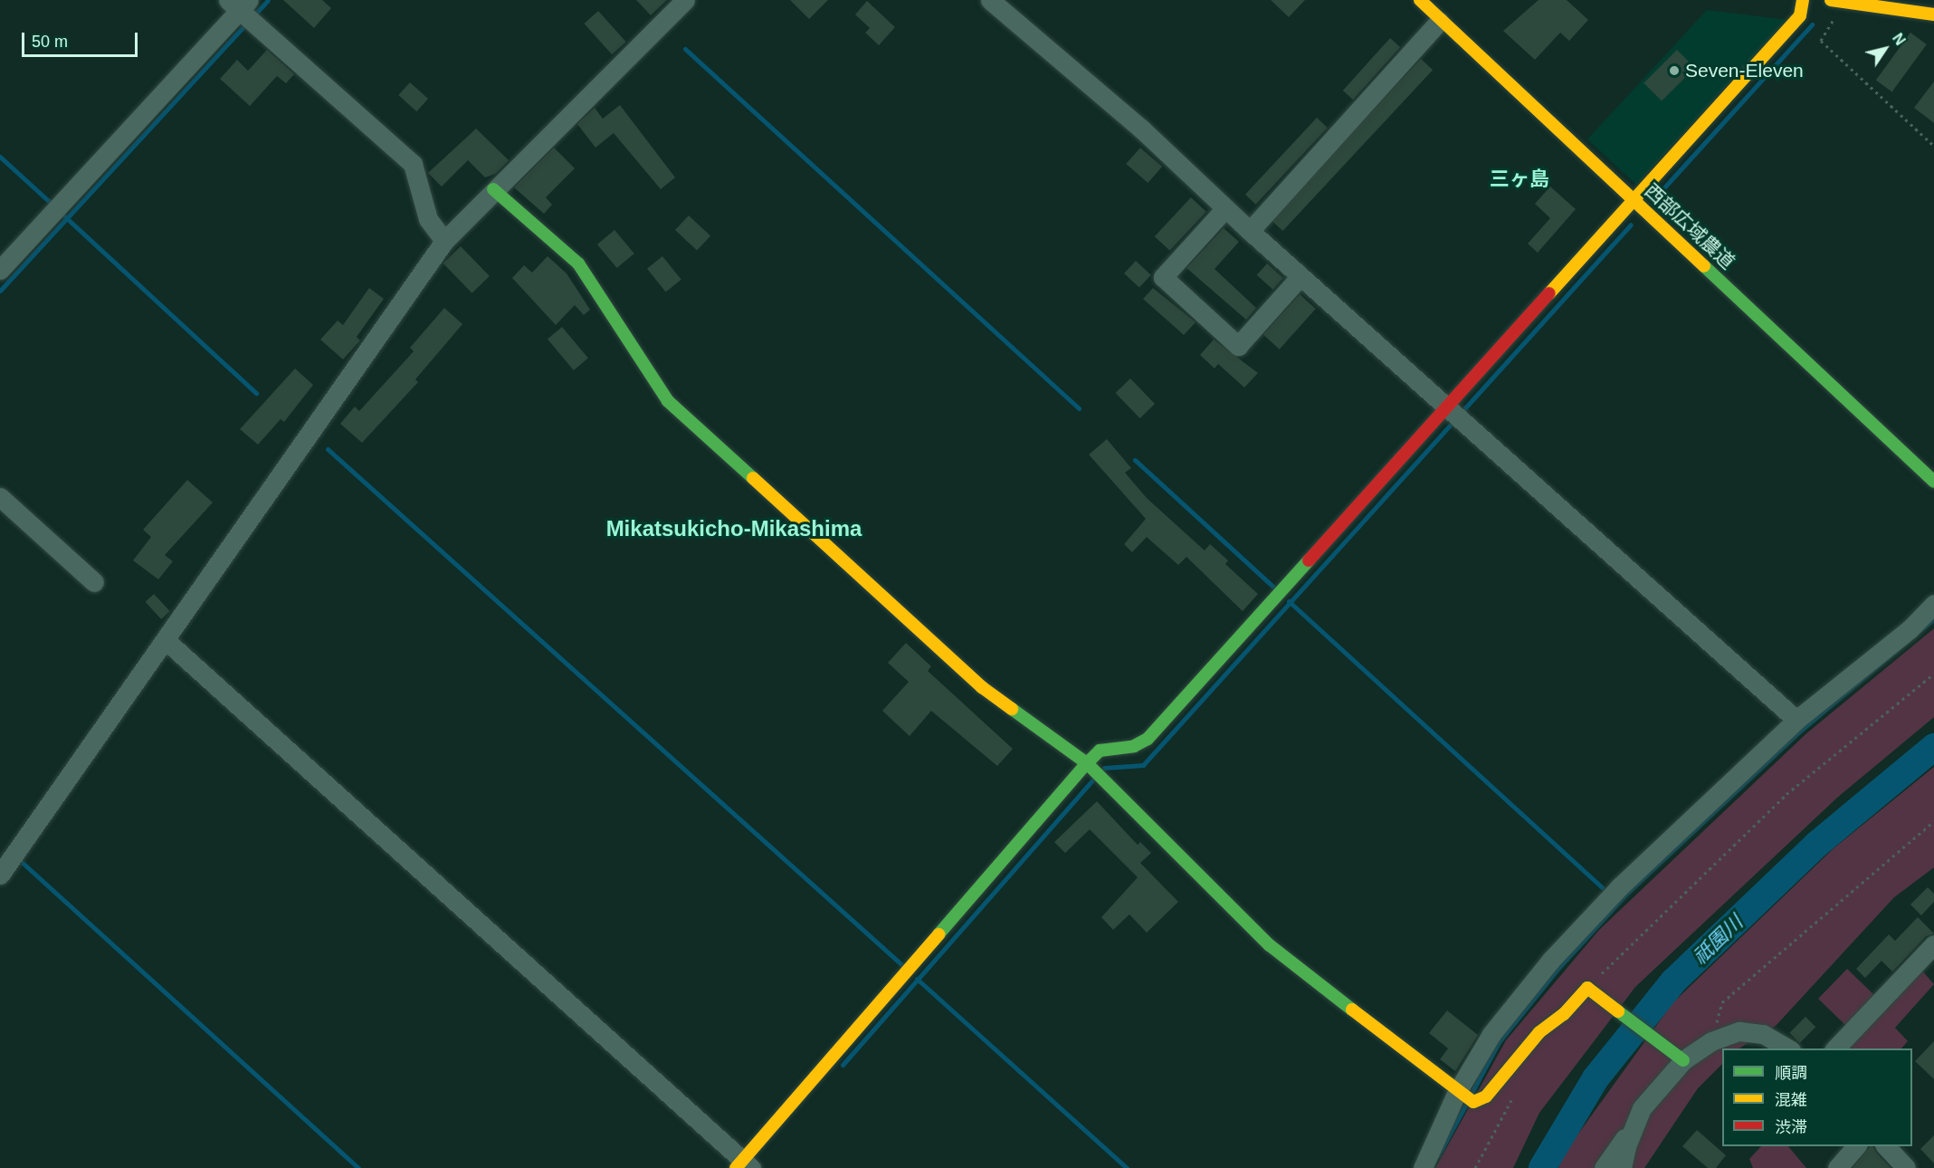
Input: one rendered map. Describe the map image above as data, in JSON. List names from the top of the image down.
{
  "streets": {
    "street": ["西部広域農道"]
  },
  "districts": ["三ヶ島", "Mikatsukicho-Mikashima"],
  "water": ["祇園川"],
  "places": ["Seven-Eleven"],
  "legend": ["順調", "混雑", "渋滞"],
  "scale_bar": "50 m",
  "north": "top right"
}
